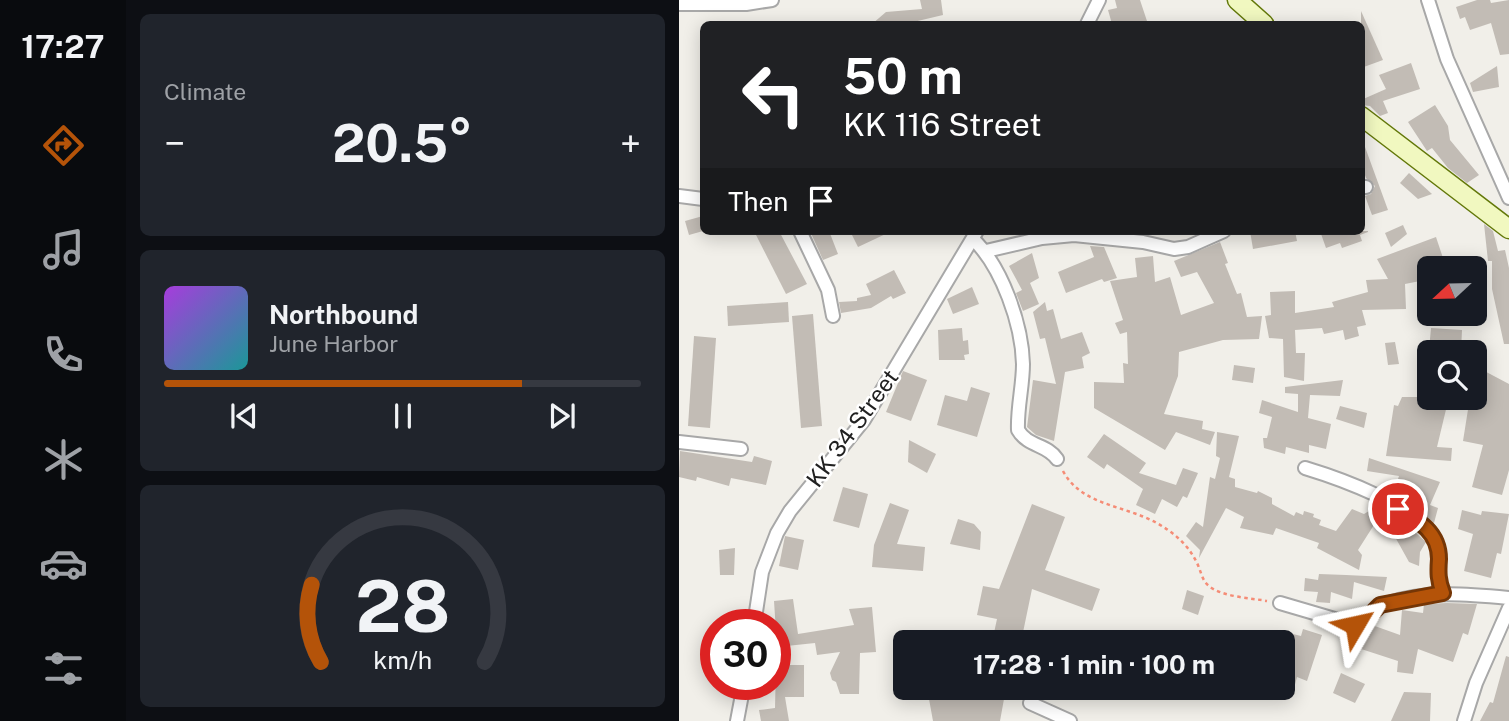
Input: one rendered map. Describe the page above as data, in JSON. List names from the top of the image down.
{
  "streets": {
    "street": ["KK 34 Street"]
  },
  "north": "left",
  "page": {
    "tabs": "17:27",
    "tile": "Climate",
    "turn": ["50 m", "KK 116 Street"],
    "heat": ["−", "20.5°", "+"],
    "then": "Then",
    "song": ["Northbound", "June Harbor"],
    "limit": "30",
    "trip": "17:28 · 1 min · 100 m",
    "gauge": ["28", "km/h"]
  }
}
